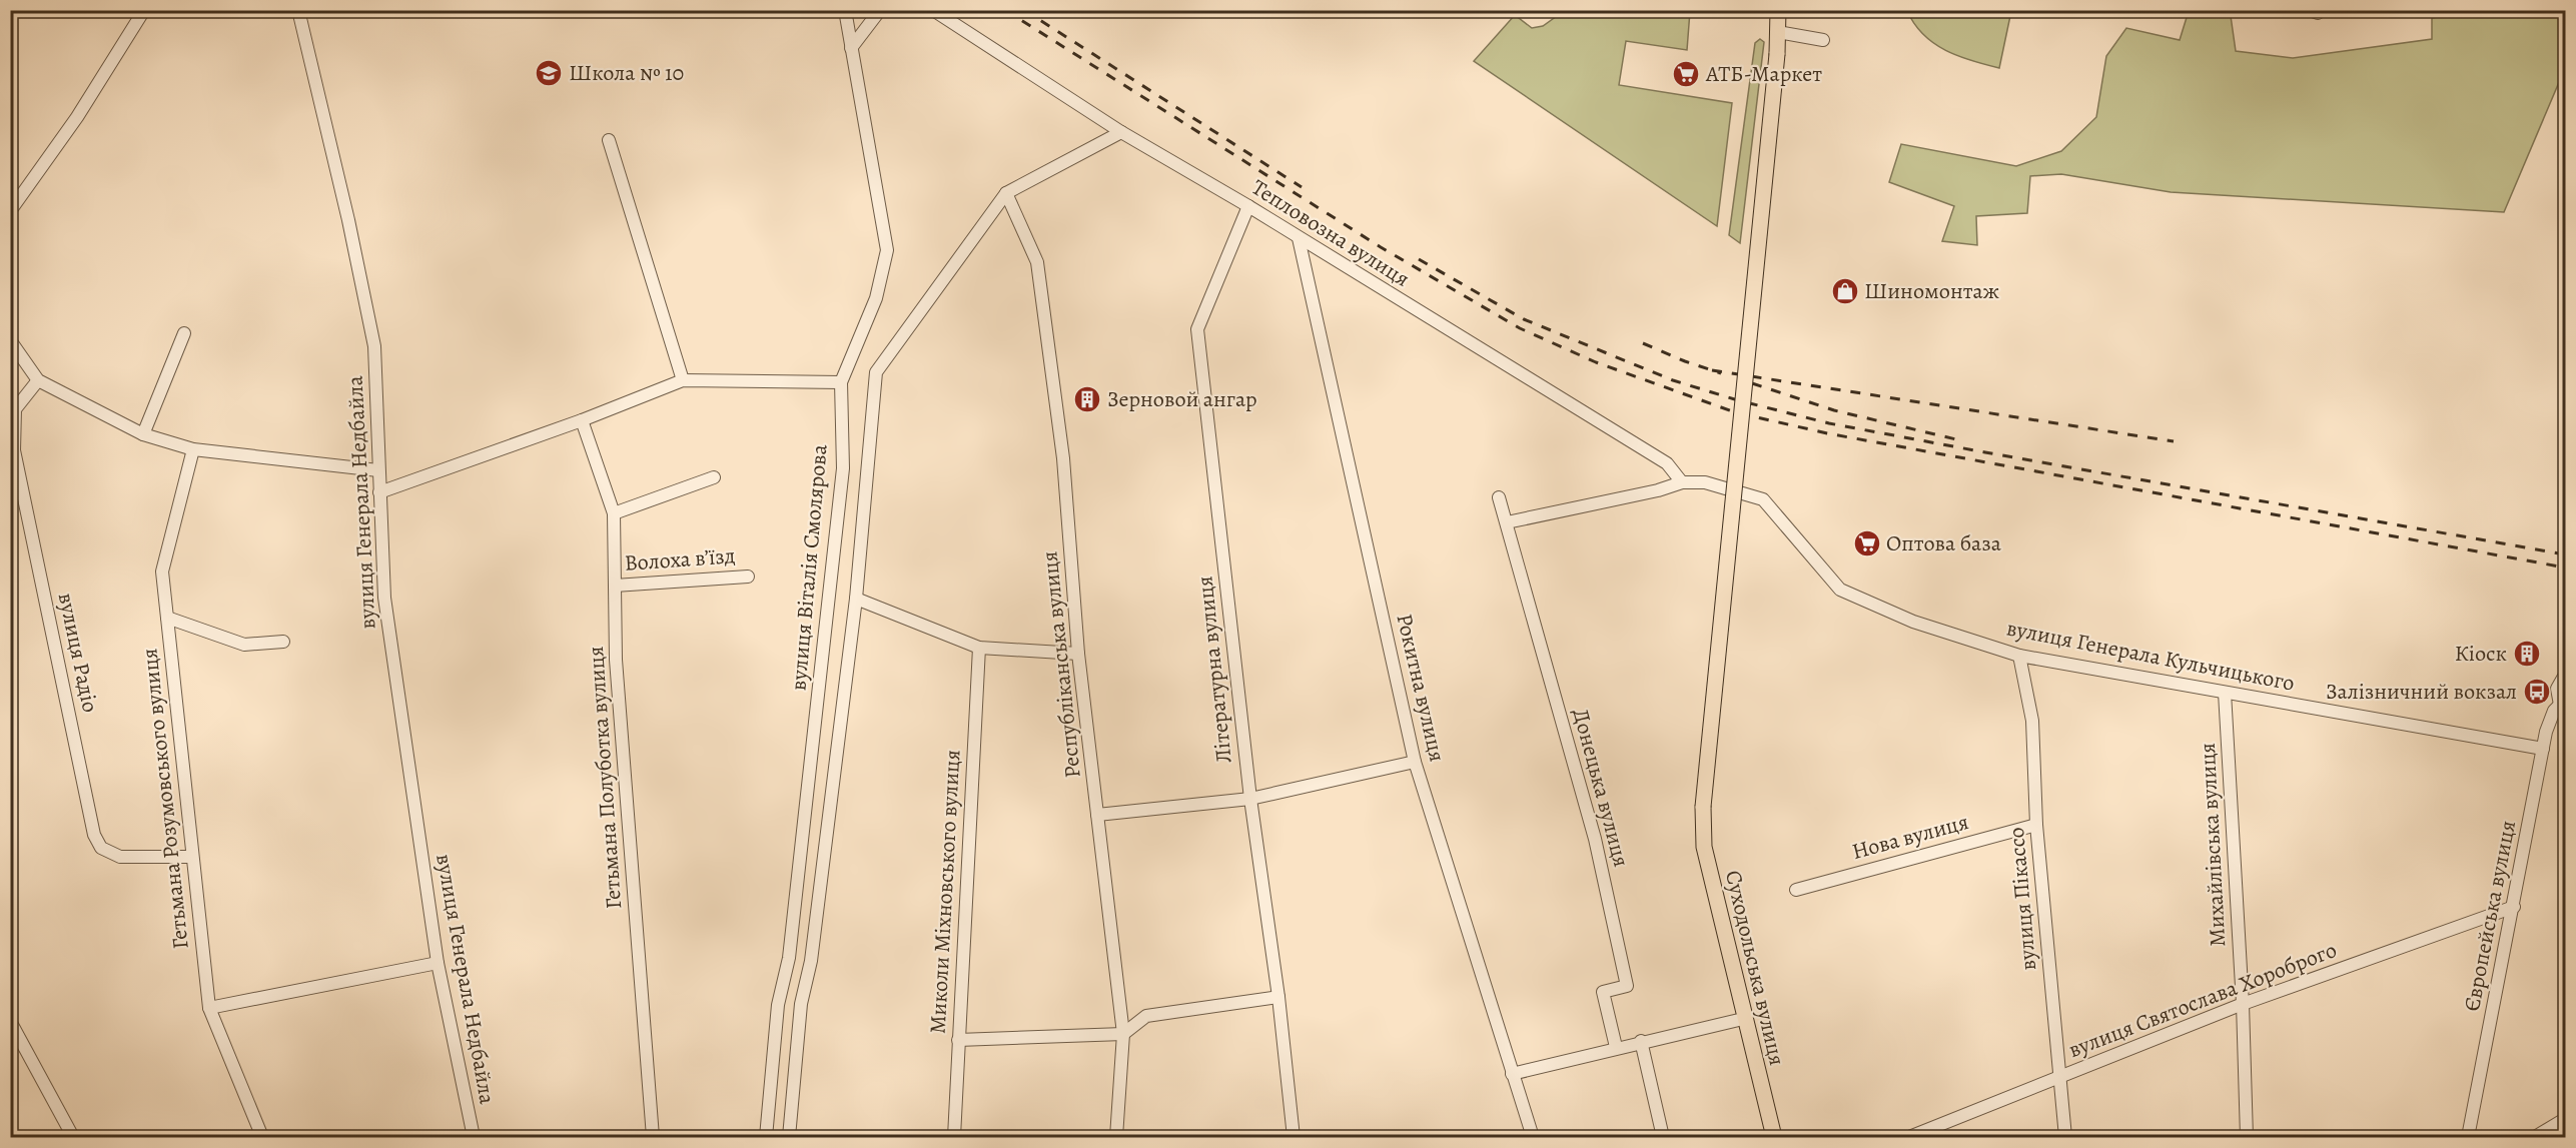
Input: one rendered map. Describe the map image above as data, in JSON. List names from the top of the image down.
{
  "streets": {
    "main road": ["Суходольська вулиця"],
    "street": [
      "Тепловозна вулиця",
      "вулиця Генерала Недбайла",
      "Волоха в’їзд",
      "вулиця Віталія Смолярова",
      "вулиця Радіо",
      "вулиця Генерала Кульчицького",
      "Республіканська вулиця",
      "Літературна вулиця",
      "Рокитна вулиця",
      "Гетьмана Полуботка вулиця",
      "Донецька вулиця",
      "Гетьмана Розумовського вулиця",
      "Нова вулиця",
      "Михайлівська вулиця",
      "Миколи Міхновського вулиця",
      "вулиця Пікассо",
      "Європейська вулиця",
      "вулиця Святослава Хороброго"
    ]
  },
  "crossings": [
    ["Тепловозна вулиця", "вулиця Віталія Смолярова"],
    ["Тепловозна вулиця", "вулиця Генерала Кульчицького"],
    ["Тепловозна вулиця", "Літературна вулиця"],
    ["Тепловозна вулиця", "Рокитна вулиця"],
    ["Волоха в’їзд", "Гетьмана Полуботка вулиця"],
    ["вулиця Віталія Смолярова", "Республіканська вулиця"],
    ["вулиця Радіо", "Гетьмана Розумовського вулиця"],
    ["вулиця Генерала Кульчицького", "Михайлівська вулиця"],
    ["вулиця Генерала Кульчицького", "вулиця Пікассо"],
    ["вулиця Генерала Кульчицького", "Європейська вулиця"],
    ["Нова вулиця", "вулиця Пікассо"],
    ["Михайлівська вулиця", "вулиця Святослава Хороброго"],
    ["вулиця Пікассо", "вулиця Святослава Хороброго"],
    ["Європейська вулиця", "вулиця Святослава Хороброго"]
  ],
  "places": {
    "school or university": ["Школа № 10"],
    "supermarket": ["АТБ-Маркет", "Оптова база"],
    "shop": ["Шиномонтаж"],
    "building": ["Зерновой ангар", "Кіоск"],
    "bus stop": ["Залізничний вокзал"]
  }
}
